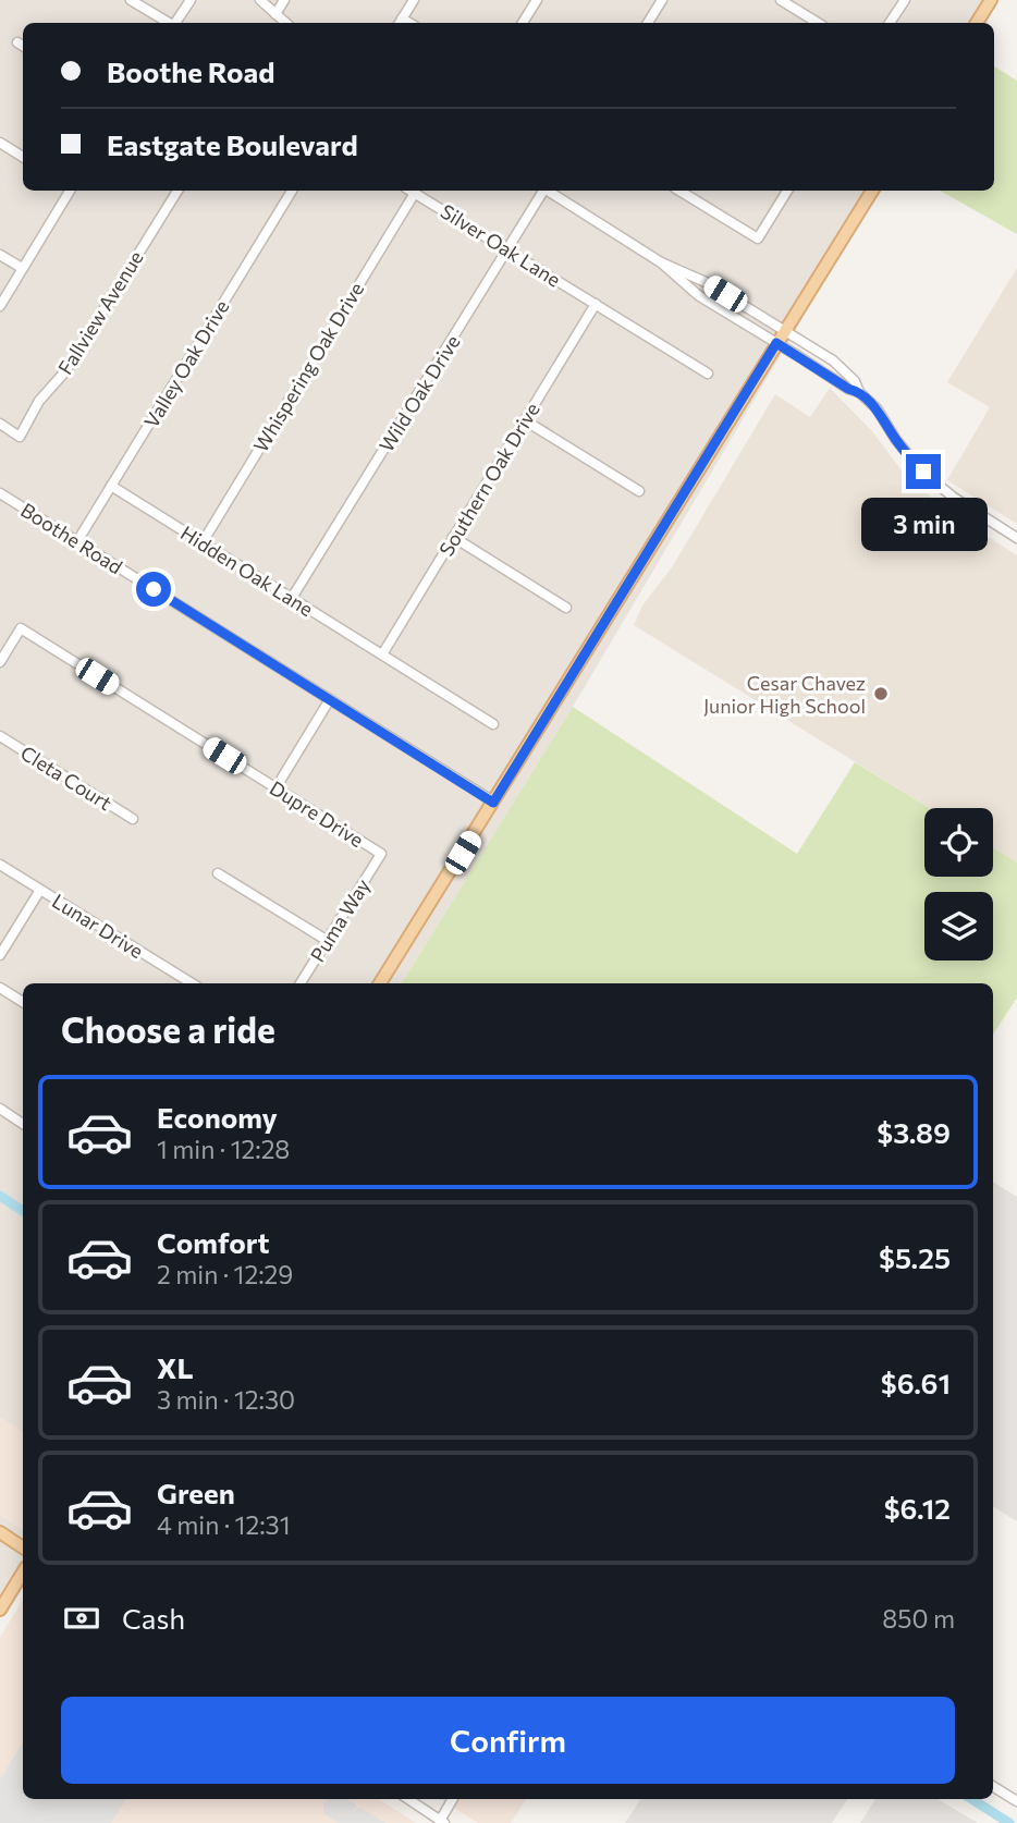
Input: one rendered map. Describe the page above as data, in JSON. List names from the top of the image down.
{
  "streets": {
    "street": [
      "Silver Oak Lane",
      "Fallview Avenue",
      "Valley Oak Drive",
      "Whispering Oak Drive",
      "Wild Oak Drive",
      "Southern Oak Drive",
      "Boothe Road",
      "Hidden Oak Lane",
      "Cleta Court",
      "Dupre Drive",
      "Puma Way",
      "Lunar Drive"
    ]
  },
  "crossings": [
    ["Silver Oak Lane", "Whispering Oak Drive"],
    ["Silver Oak Lane", "Wild Oak Drive"],
    ["Silver Oak Lane", "Southern Oak Drive"],
    ["Valley Oak Drive", "Boothe Road"],
    ["Valley Oak Drive", "Hidden Oak Lane"],
    ["Whispering Oak Drive", "Hidden Oak Lane"],
    ["Wild Oak Drive", "Hidden Oak Lane"],
    ["Southern Oak Drive", "Hidden Oak Lane"],
    ["Dupre Drive", "Puma Way"]
  ],
  "places": ["Cesar Chavez Junior High School"],
  "page": {
    "banner": ["Boothe Road", "Eastgate Boulevard"],
    "bubble": "3 min",
    "heading": "Choose a ride",
    "list": [
      {
        "name": "Economy",
        "note": "1 min · 12:28",
        "value": "$3.89"
      },
      {
        "name": "Comfort",
        "note": "2 min · 12:29",
        "value": "$5.25"
      },
      {
        "name": "XL",
        "note": "3 min · 12:30",
        "value": "$6.61"
      },
      {
        "name": "Green",
        "note": "4 min · 12:31",
        "value": "$6.12"
      }
    ],
    "pay": ["Cash", "850 m"],
    "buttons": "Confirm"
  }
}
